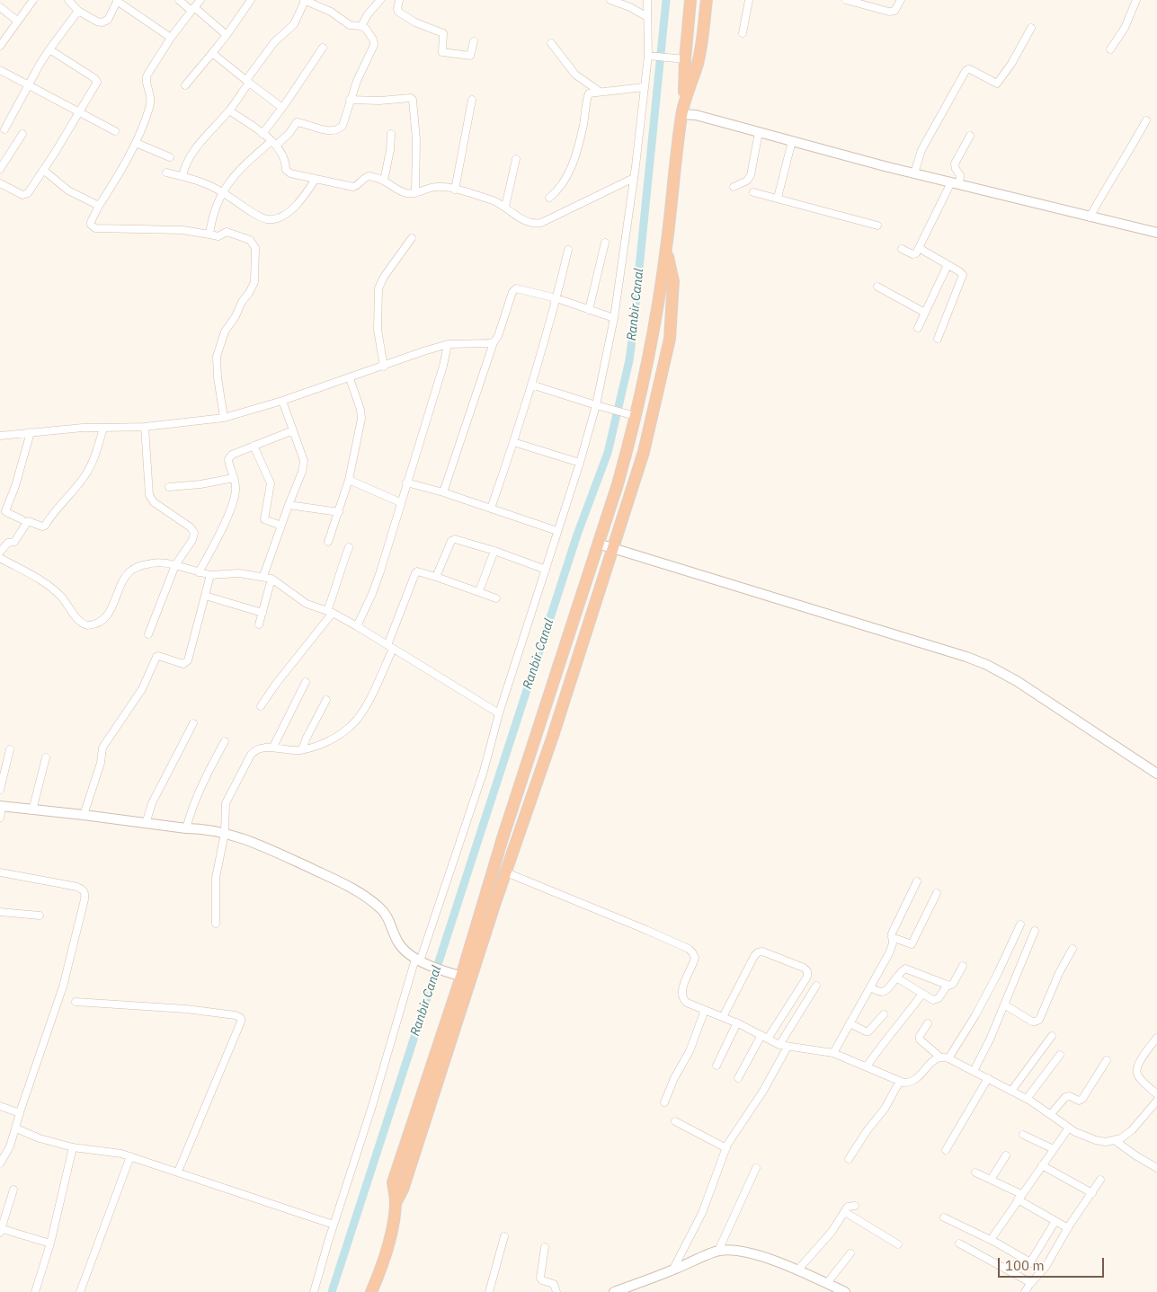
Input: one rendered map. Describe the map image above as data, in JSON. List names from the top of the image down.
{
  "water": ["Ranbir Canal"],
  "scale_bar": "100 m"
}
